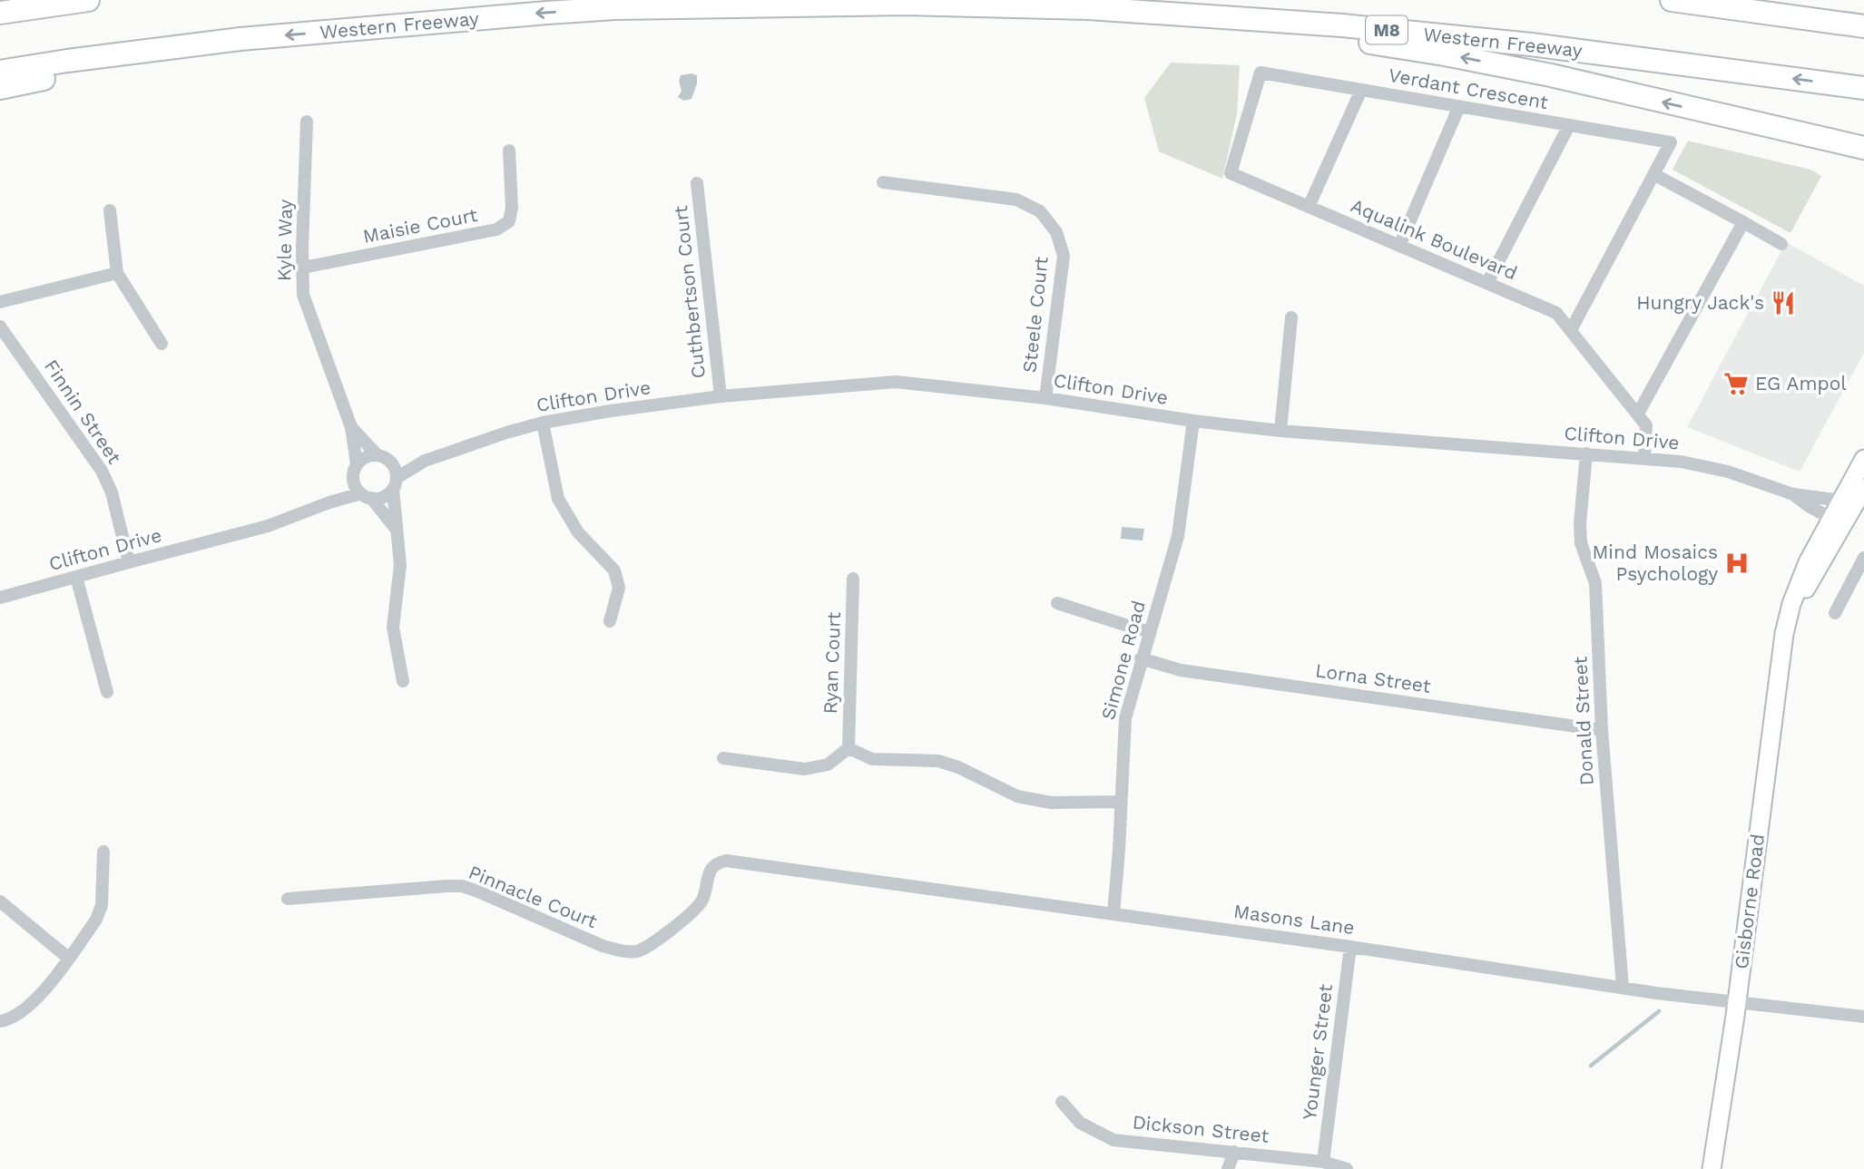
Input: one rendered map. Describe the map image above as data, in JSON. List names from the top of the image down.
{
  "streets": {
    "highway": ["Western Freeway", "M8"],
    "main road": ["Gisborne Road"],
    "street": [
      "Verdant Crescent",
      "Maisie Court",
      "Aqualink Boulevard",
      "Kyle Way",
      "Cuthbertson Court",
      "Steele Court",
      "Clifton Drive",
      "Finnin Street",
      "Simone Road",
      "Ryan Court",
      "Lorna Street",
      "Donald Street",
      "Pinnacle Court",
      "Masons Lane",
      "Younger Street",
      "Dickson Street"
    ]
  },
  "crossings": [
    ["Verdant Crescent", "Aqualink Boulevard"],
    ["Maisie Court", "Kyle Way"],
    ["Aqualink Boulevard", "Clifton Drive"],
    ["Kyle Way", "Clifton Drive"],
    ["Cuthbertson Court", "Clifton Drive"],
    ["Steele Court", "Clifton Drive"],
    ["Clifton Drive", "Finnin Street"],
    ["Clifton Drive", "Simone Road"],
    ["Clifton Drive", "Donald Street"],
    ["Simone Road", "Lorna Street"],
    ["Simone Road", "Masons Lane"],
    ["Lorna Street", "Donald Street"],
    ["Donald Street", "Masons Lane"],
    ["Pinnacle Court", "Masons Lane"],
    ["Gisborne Road", "Masons Lane"],
    ["Masons Lane", "Younger Street"],
    ["Younger Street", "Dickson Street"]
  ],
  "places": {
    "restaurant": ["Hungry Jack's"],
    "supermarket": ["EG Ampol"],
    "hospital": ["Mind Mosaics Psychology"]
  }
}
